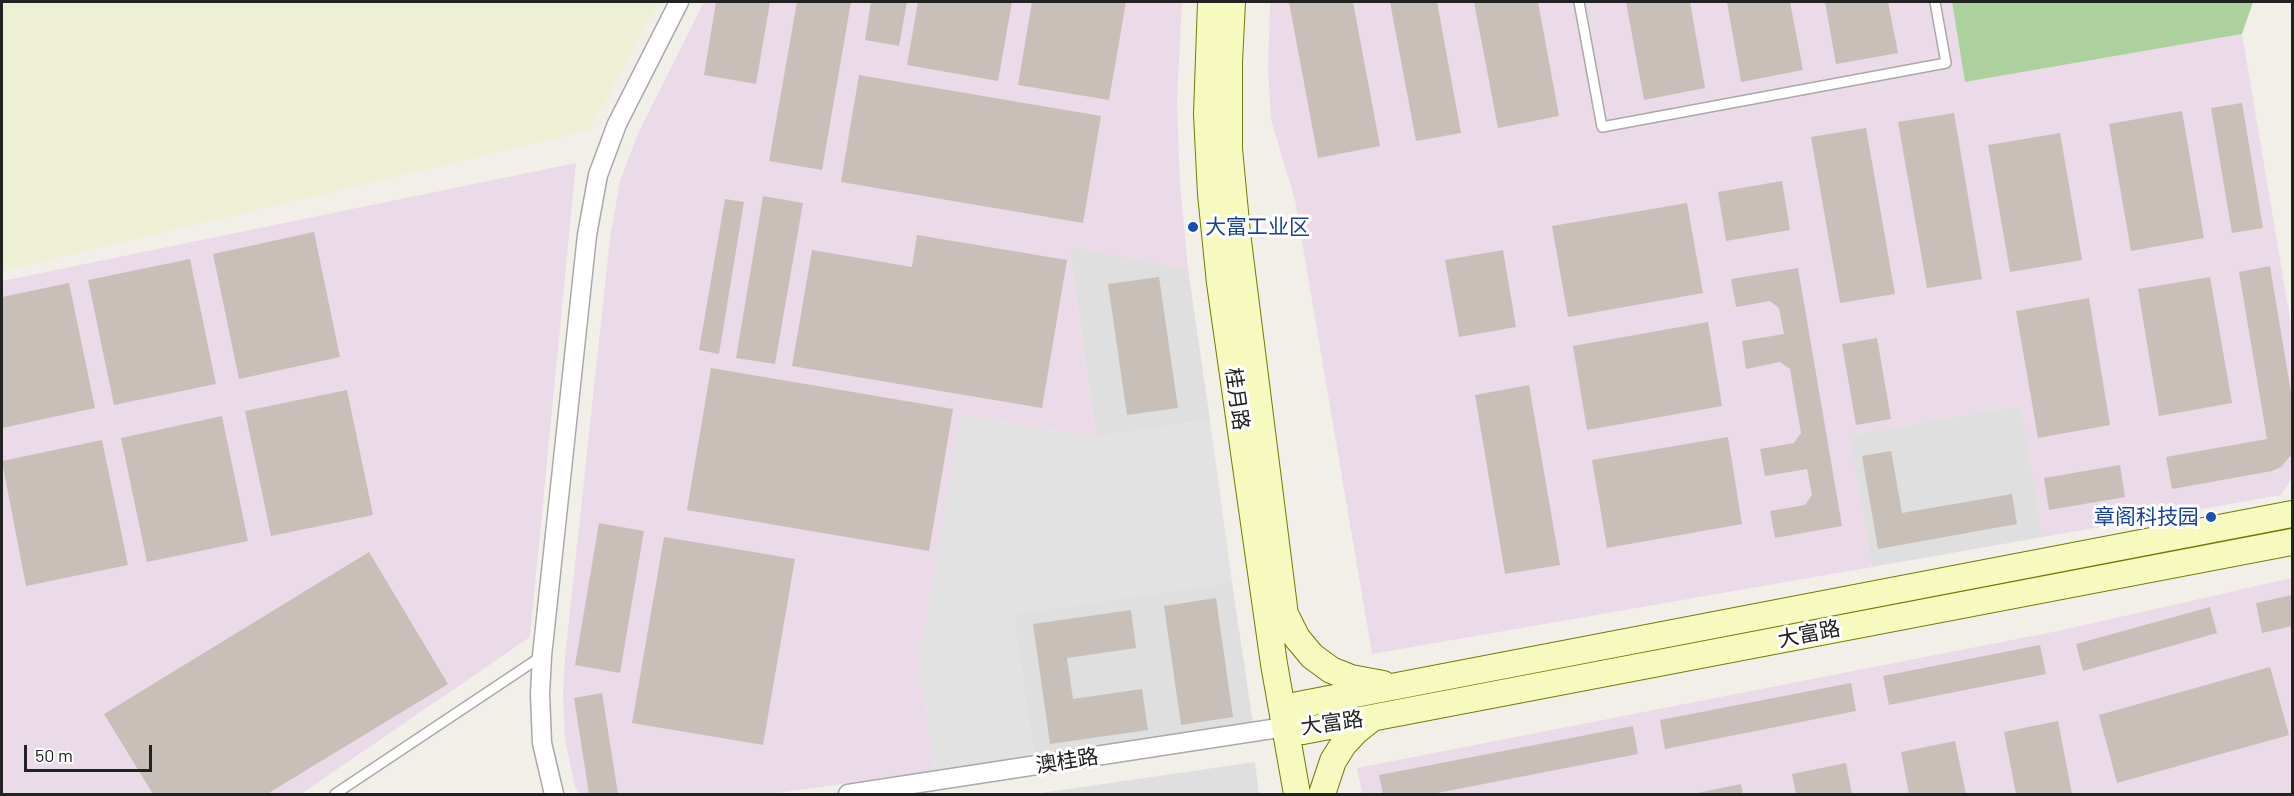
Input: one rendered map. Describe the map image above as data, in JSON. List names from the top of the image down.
{
  "streets": {
    "street": ["桂月路", "大富路", "澳桂路"]
  },
  "crossings": [
    ["桂月路", "大富路"],
    ["桂月路", "澳桂路"],
    ["大富路", "澳桂路"]
  ],
  "places": ["大富工业区", "章阁科技园"],
  "scale_bar": "50 m"
}
